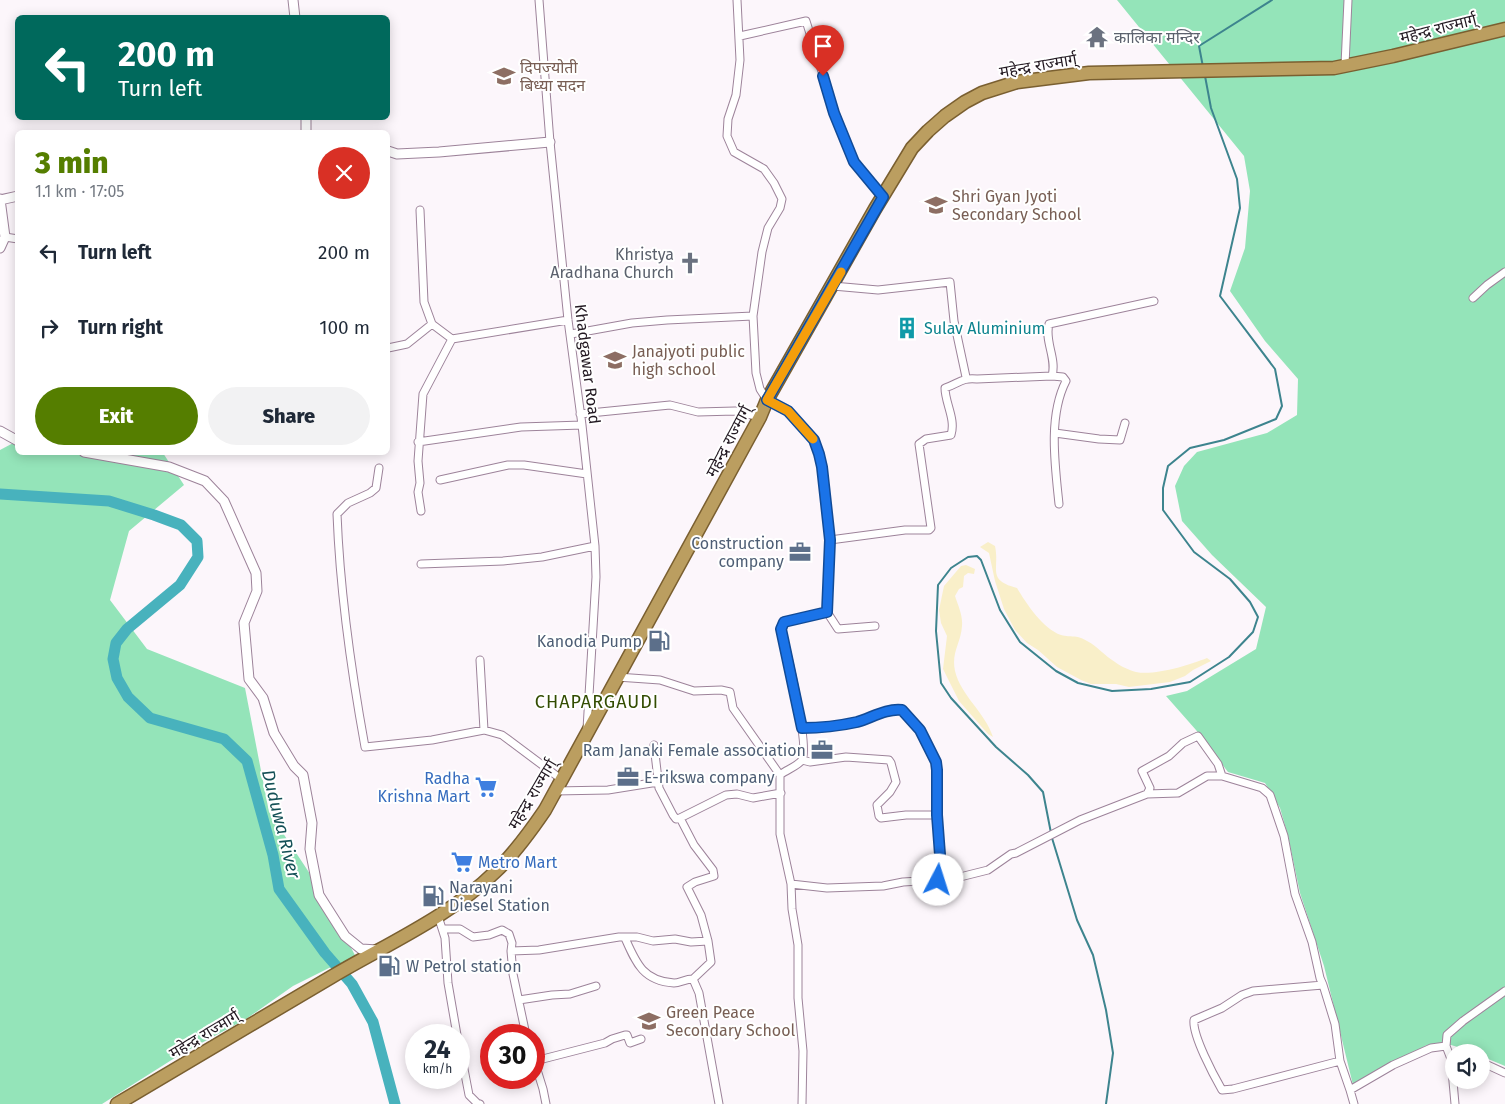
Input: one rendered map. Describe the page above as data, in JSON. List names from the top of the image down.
{
  "streets": {
    "highway": ["महेन्द्र राज्मार्ग्"],
    "street": ["Khadgawar Road"]
  },
  "crossings": [
    ["महेन्द्र राज्मार्ग्", "Khadgawar Road"]
  ],
  "districts": ["CHAPARGAUDI"],
  "water": ["Duduwa River"],
  "places": {
    "temple": ["कालिका मन्दिर"],
    "school or university": [
      "दिपज्योती बिध्या सदन",
      "Shri Gyan Jyoti Secondary School",
      "Janajyoti public high school",
      "Green Peace Secondary School"
    ],
    "church": ["Khristya Aradhana Church"],
    "building": ["Sulav Aluminium"],
    "office": ["Construction company", "Ram Janaki Female association", "E-rikswa company"],
    "fuel station": ["Kanodia Pump", "Narayani Diesel Station", "W Petrol station"],
    "supermarket": ["Radha Krishna Mart", "Metro Mart"]
  },
  "page": {
    "turn": ["200 m", "Turn left"],
    "heading": ["3 min", "1.1 km · 17:05"],
    "list": [
      {
        "name": "Turn left",
        "value": "200 m"
      },
      {
        "name": "Turn right",
        "value": "100 m"
      }
    ],
    "buttons": ["Exit", "Share"],
    "speed": "24 km/h",
    "limit": "30"
  }
}
